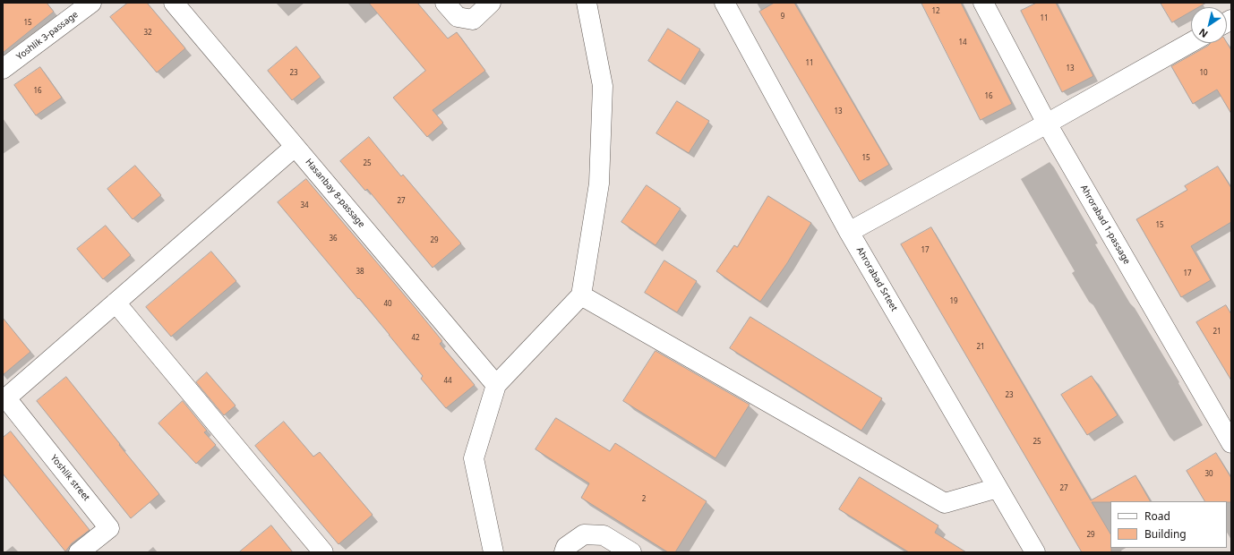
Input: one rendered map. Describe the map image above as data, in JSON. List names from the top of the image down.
{
  "streets": {
    "street": [
      "Yoshlik 3-passage",
      "Hasanbay 8-passage",
      "Ahrorabad 1-passage",
      "Ahrorabad Srteet",
      "Yoshlik street"
    ]
  },
  "house_numbers": [
    "12",
    "9",
    "11",
    "15",
    "32",
    "14",
    "11",
    "13",
    "23",
    "10",
    "16",
    "16",
    "13",
    "15",
    "25",
    "27",
    "34",
    "15",
    "36",
    "29",
    "17",
    "38",
    "17",
    "19",
    "40",
    "21",
    "42",
    "21",
    "44",
    "23",
    "25",
    "30",
    "27",
    "2",
    "29"
  ],
  "legend": ["Road", "Building"],
  "north": "bottom left"
}
